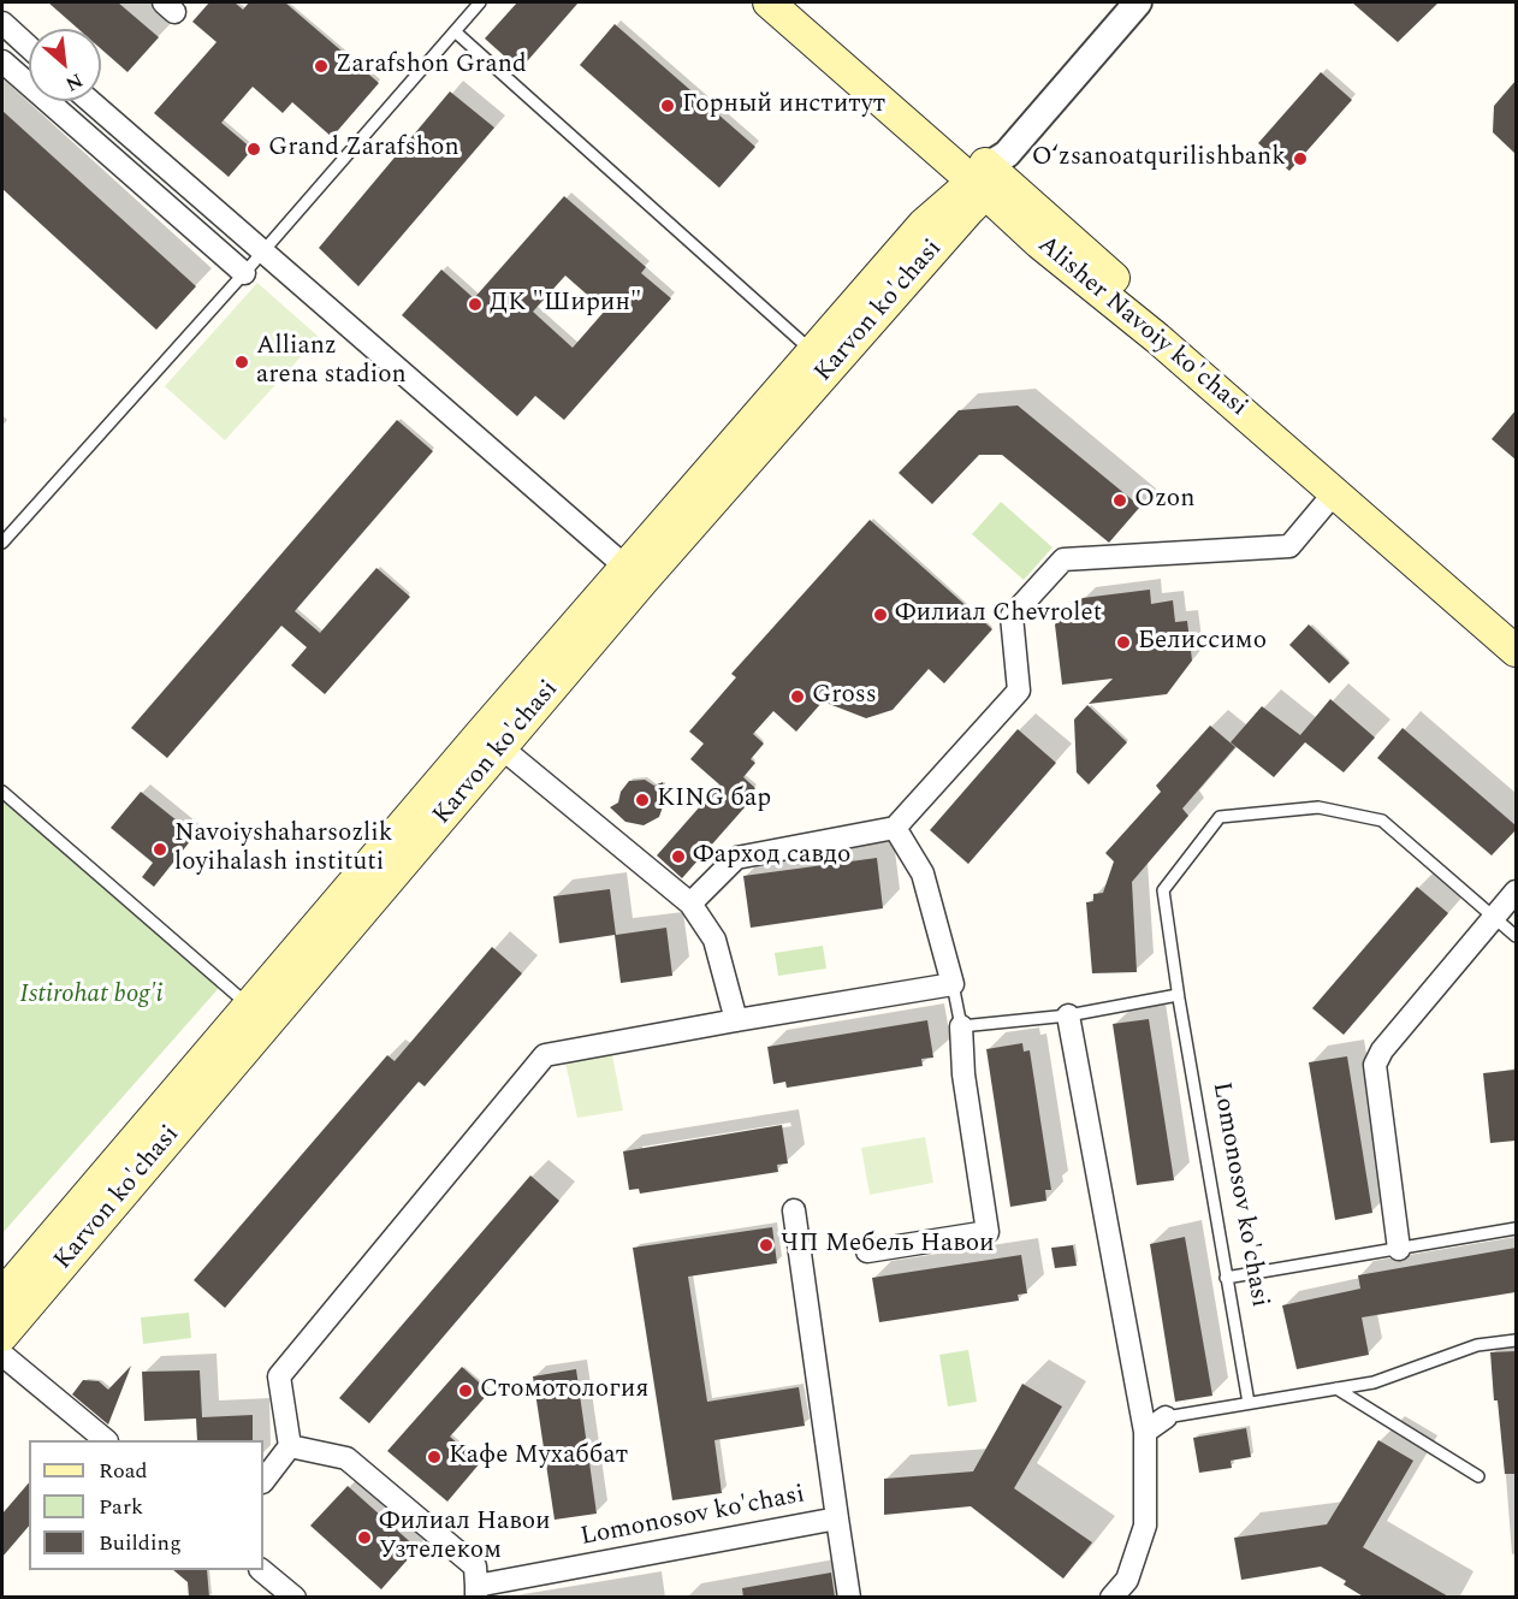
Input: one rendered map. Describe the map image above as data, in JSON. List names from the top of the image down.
{
  "streets": {
    "main road": ["Karvon ko'chasi", "Alisher Navoiy ko'chasi"],
    "street": ["Lomonosov ko'chasi"]
  },
  "crossings": [
    ["Karvon ko'chasi", "Alisher Navoiy ko'chasi"]
  ],
  "parks": ["Istirohat bog'i"],
  "places": [
    "Zarafshon Grand",
    "Горный институт",
    "Grand Zarafshon",
    "Oʻzsanoatqurilishbank",
    "ДК \"Ширин\"",
    "Allianz arena stadion",
    "Ozon",
    "Филиал Chevrolet",
    "Белиссимо",
    "Gross",
    "KING бар",
    "Navoiyshaharsozlik loyihalash instituti",
    "Фарход савдо",
    "ЧП Мебель Навои",
    "Стомотология",
    "Кафе Мухаббат",
    "Филиал Навои Узтелеком"
  ],
  "legend": ["Road", "Park", "Building"],
  "north": "bottom right"
}
